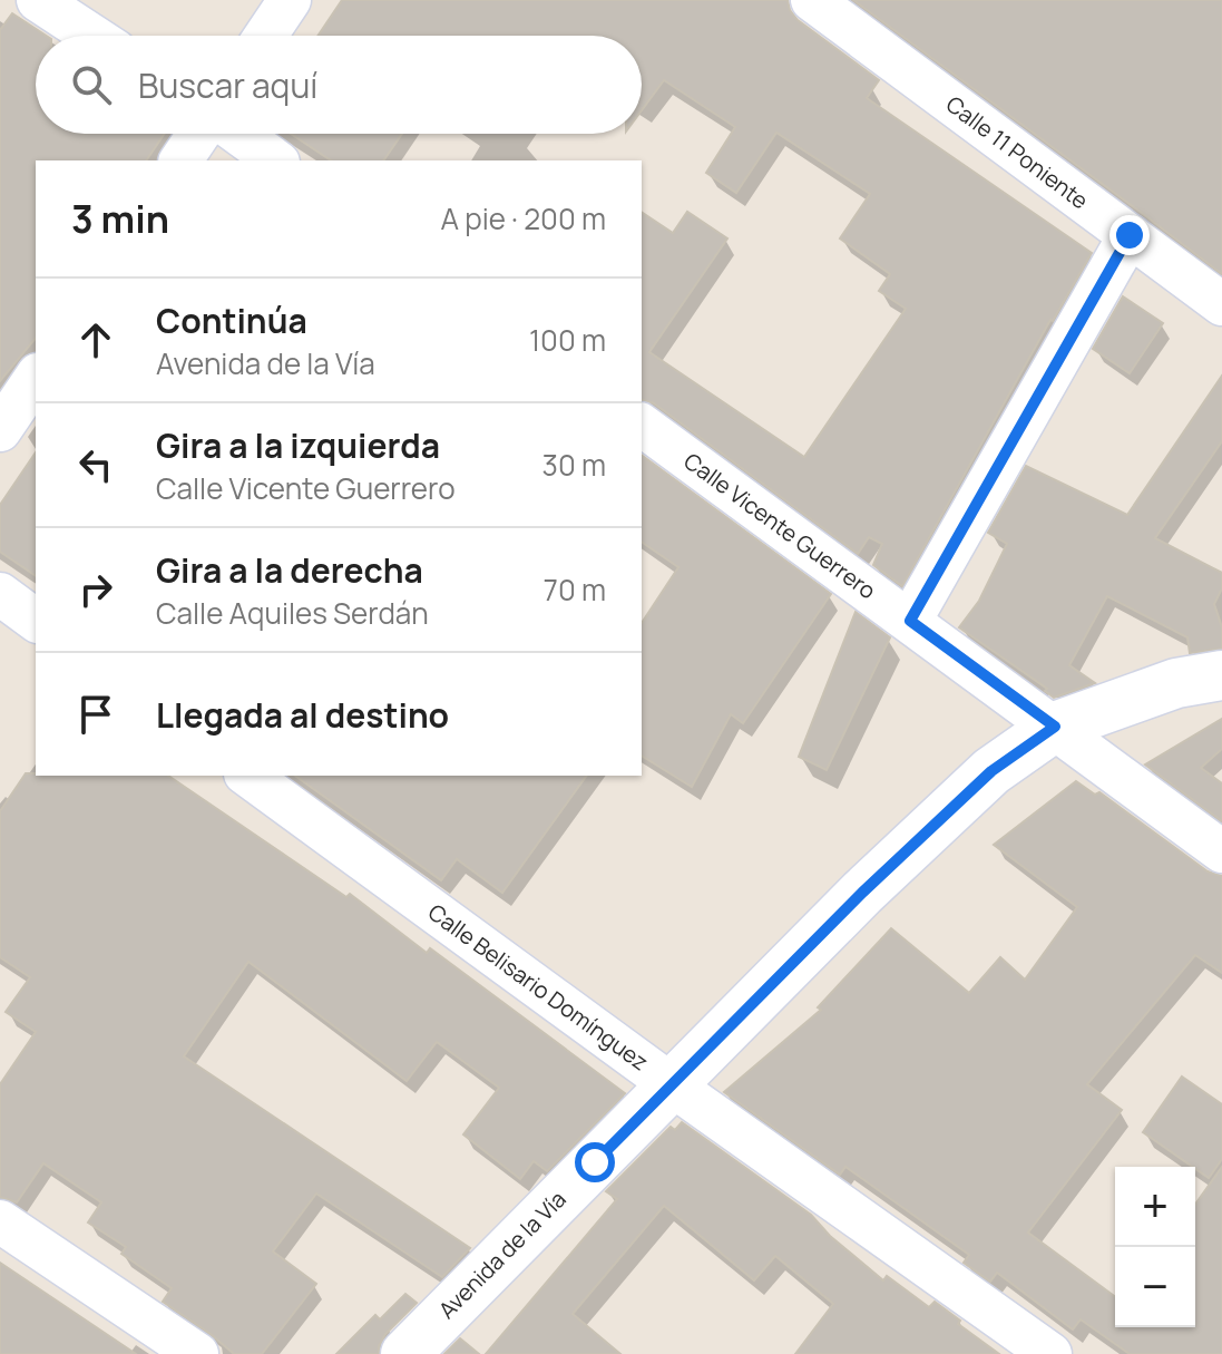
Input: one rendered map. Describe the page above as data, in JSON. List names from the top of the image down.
{
  "streets": {
    "street": [
      "Calle 11 Poniente",
      "Calle Vicente Guerrero",
      "Calle Belisario Domínguez",
      "Avenida de la Vía"
    ]
  },
  "crossings": [
    ["Calle Vicente Guerrero", "Avenida de la Vía"],
    ["Calle Belisario Domínguez", "Avenida de la Vía"]
  ],
  "page": {
    "search": "Buscar aquí",
    "heading": ["3 min", "A pie · 200 m"],
    "list": [
      ["Continúa", "Avenida de la Vía", "100 m"],
      ["Gira a la izquierda", "Calle Vicente Guerrero", "30 m"],
      ["Gira a la derecha", "Calle Aquiles Serdán", "70 m"],
      "Llegada al destino"
    ],
    "map_buttons": ["+", "−"]
  }
}
